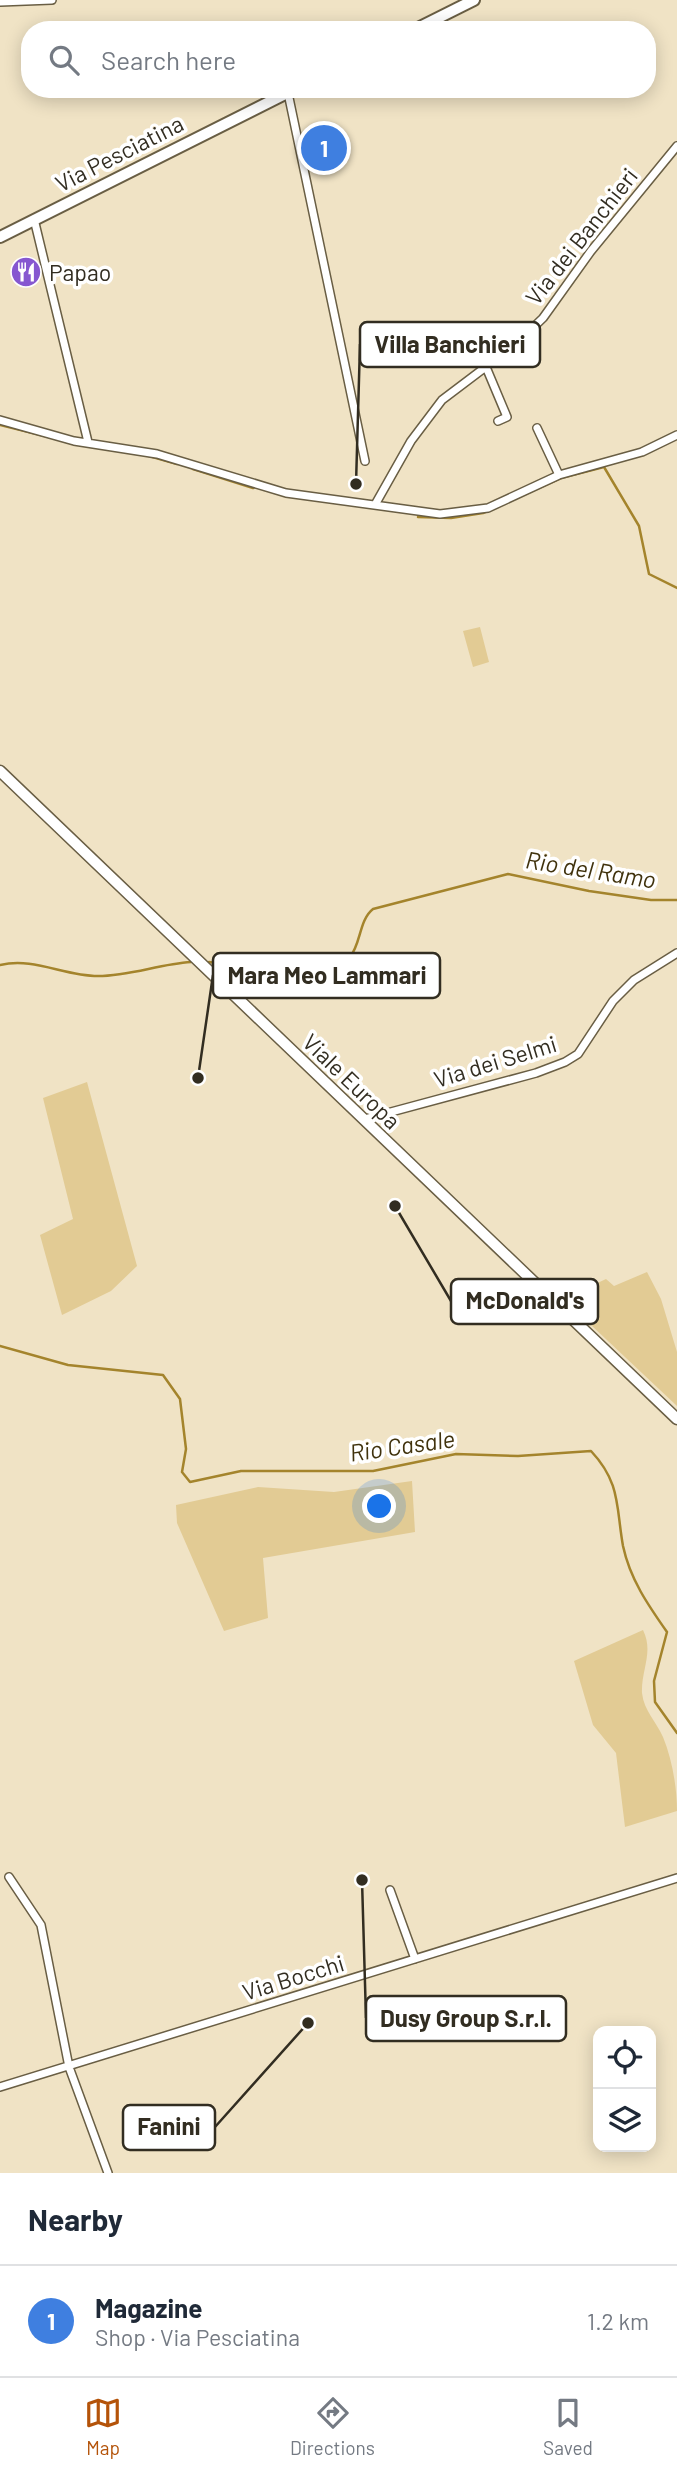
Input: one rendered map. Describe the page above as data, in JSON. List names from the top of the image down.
{
  "streets": {
    "main road": ["Via Pesciatina", "Viale Europa"],
    "street": ["Via dei Banchieri", "Via dei Selmi", "Via Bocchi"]
  },
  "crossings": [
    ["Via dei Selmi", "Viale Europa"]
  ],
  "water": ["Rio del Ramo", "Rio Casale"],
  "places": {
    "restaurant": ["Papao"],
    "other": [
      "Villa Banchieri",
      "Mara Meo Lammari",
      "McDonald's",
      "Dusy Group S.r.l.",
      "Fanini"
    ]
  },
  "page": {
    "search": "Search here",
    "pins": "1",
    "heading": "Nearby",
    "list": [
      {
        "mark": "1",
        "name": "Magazine",
        "note": "Shop · Via Pesciatina",
        "value": "1.2 km"
      }
    ],
    "nav": ["Map", "Directions", "Saved"]
  }
}
